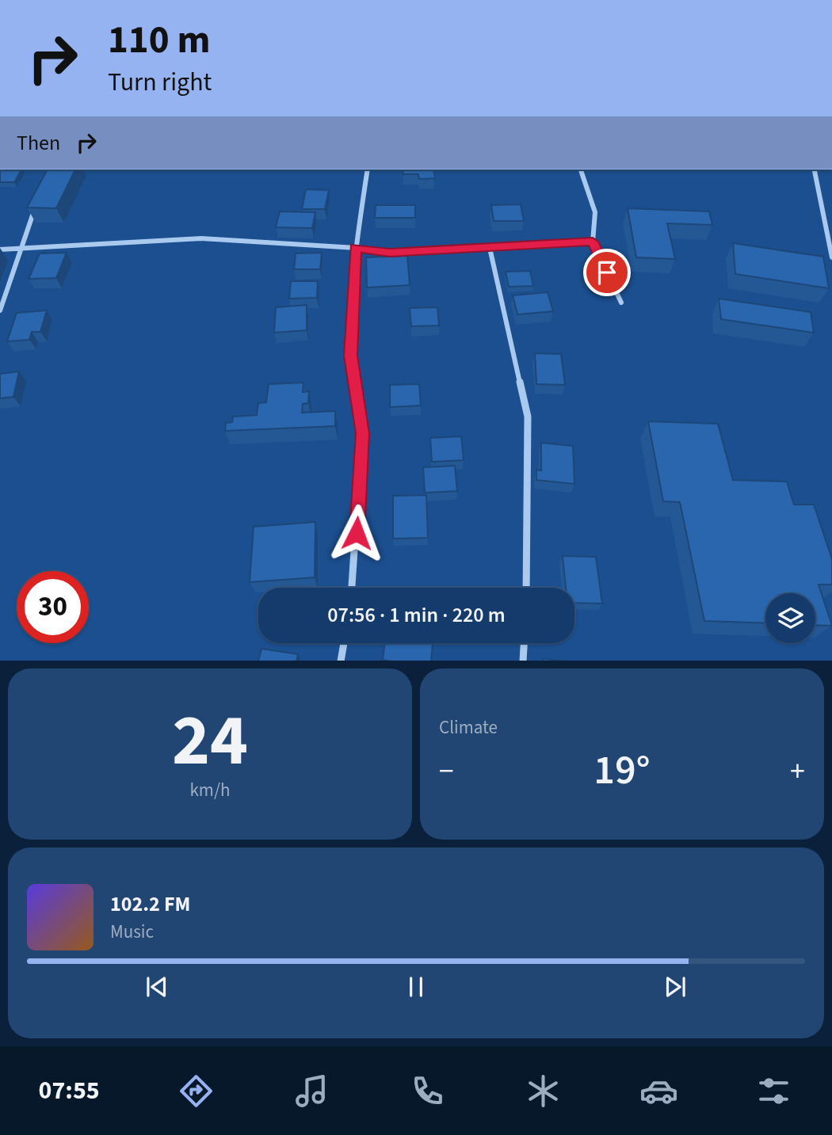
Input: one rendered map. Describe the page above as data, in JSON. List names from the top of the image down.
{
  "page": {
    "turn": ["110 m", "Turn right"],
    "then": "Then",
    "limit": "30",
    "trip": "07:56 · 1 min · 220 m",
    "tile": [
      ["24", "km/h"],
      "Climate"
    ],
    "heat": ["−", "19°", "+"],
    "song": ["102.2 FM", "Music"],
    "tabs": "07:55"
  }
}
